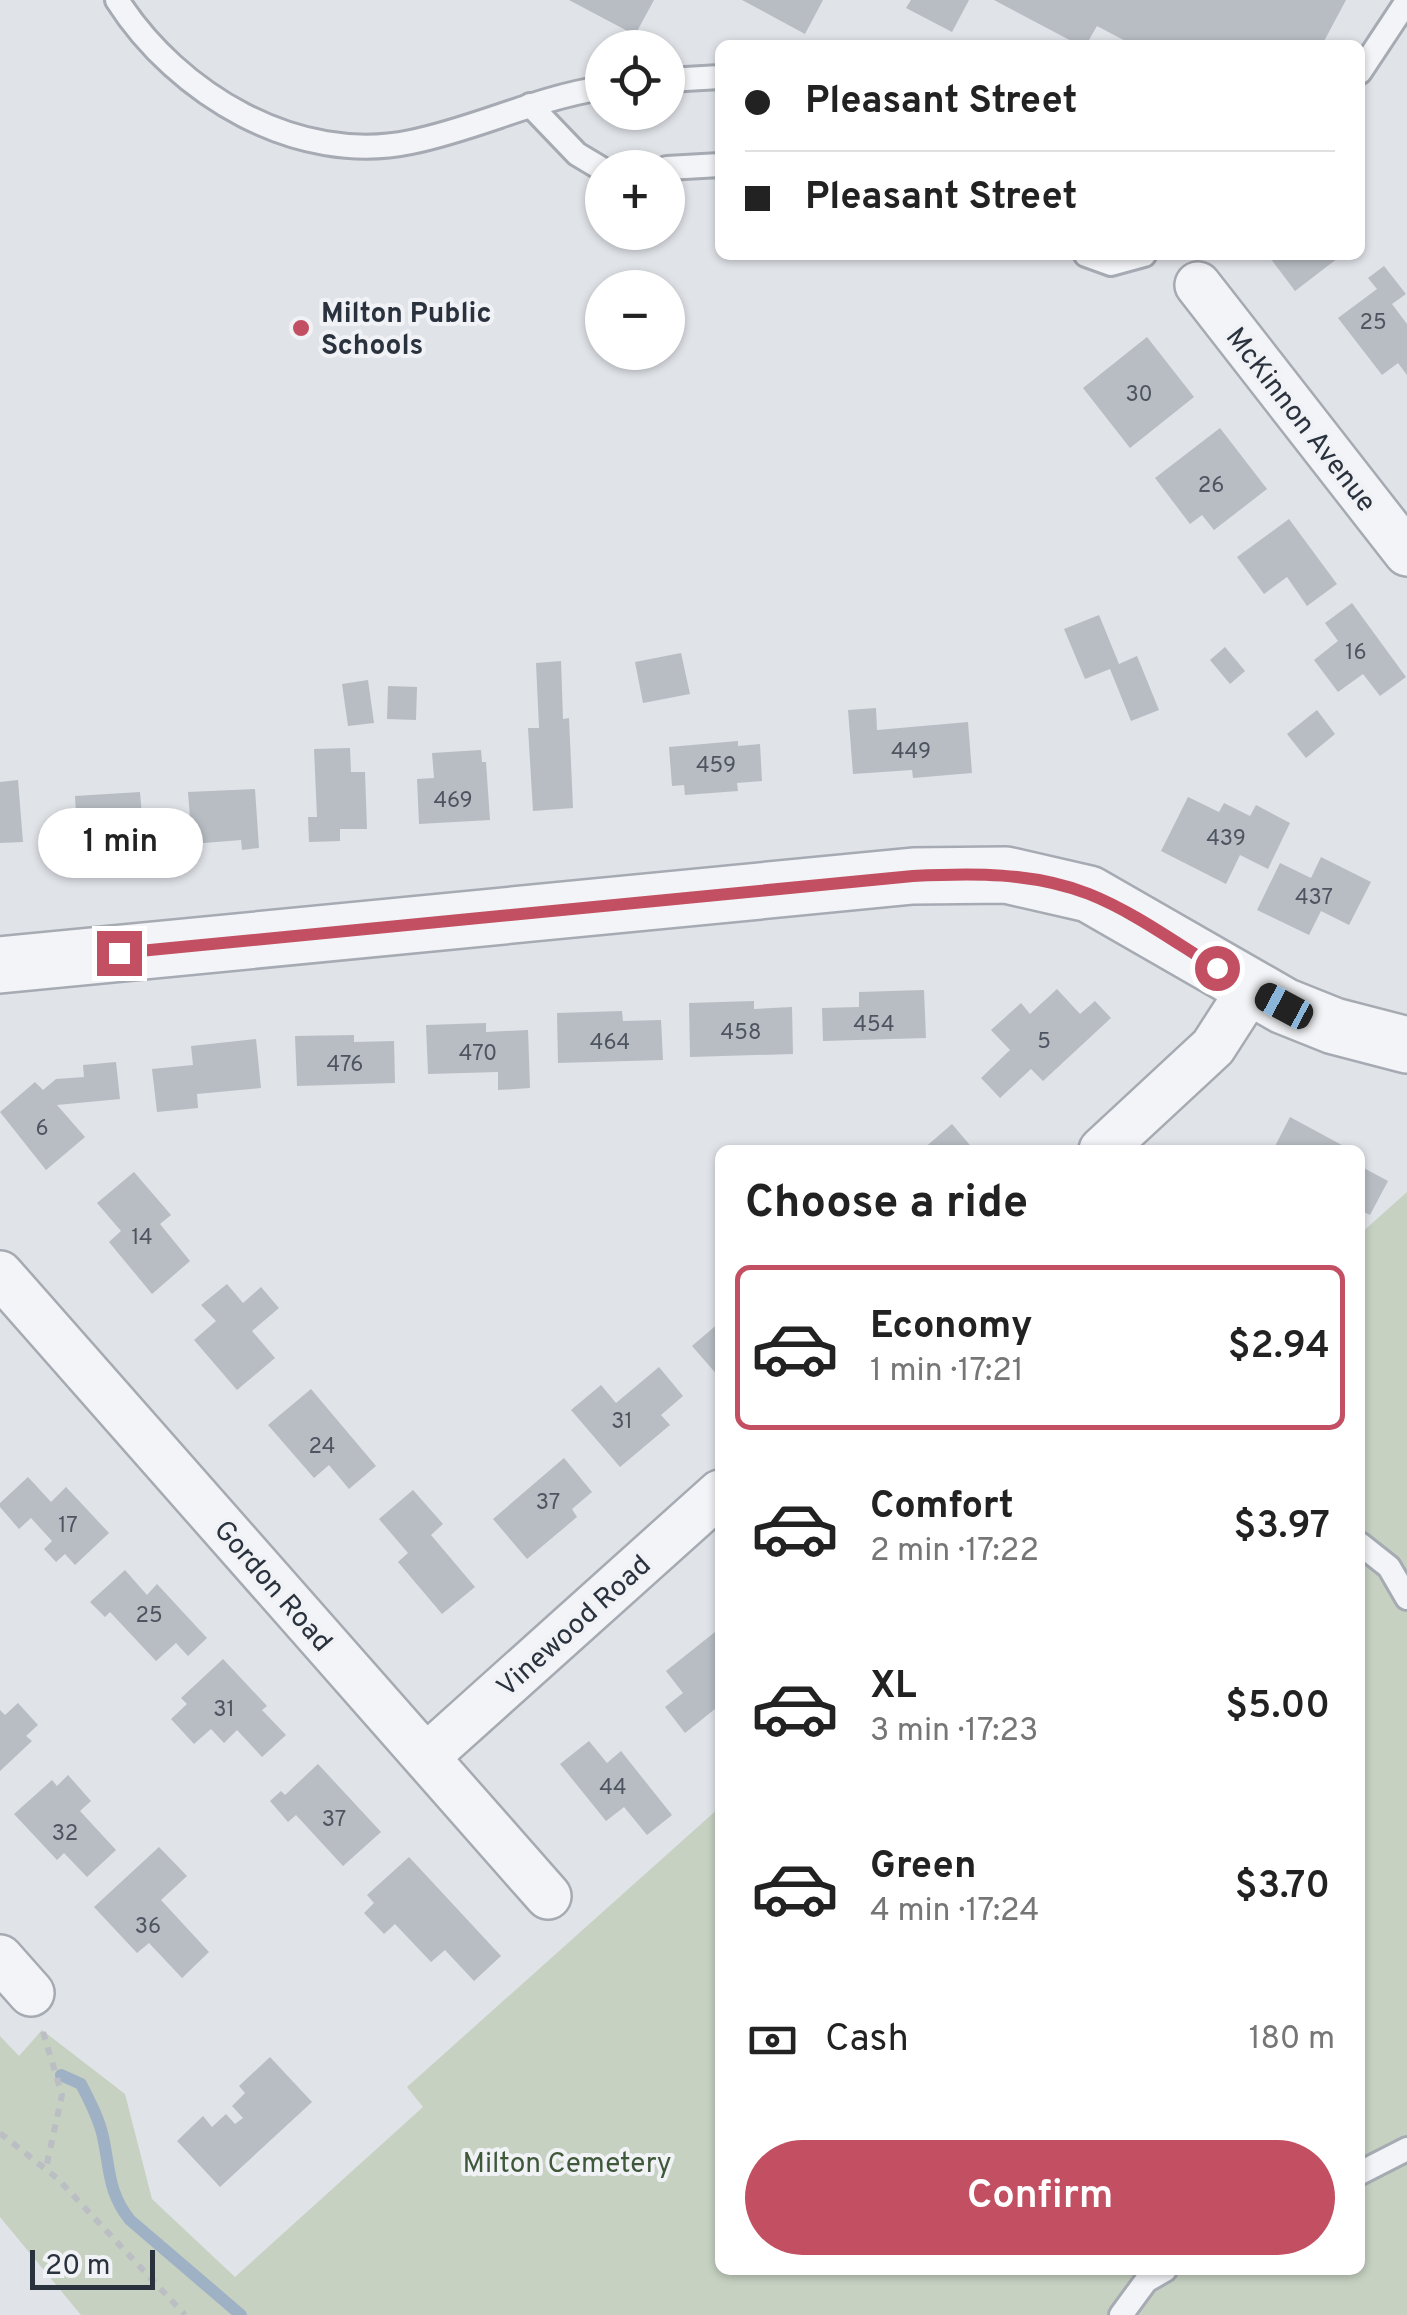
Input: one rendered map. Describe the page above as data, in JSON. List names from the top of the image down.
{
  "streets": {
    "street": ["McKinnon Avenue", "Gordon Road", "Vinewood Road"]
  },
  "crossings": [
    ["Gordon Road", "Vinewood Road"]
  ],
  "parks": ["Milton Cemetery"],
  "places": ["Milton Public Schools"],
  "house_numbers": [
    "25",
    "30",
    "26",
    "16",
    "449",
    "459",
    "469",
    "439",
    "437",
    "454",
    "458",
    "5",
    "464",
    "470",
    "476",
    "6",
    "14",
    "31",
    "24",
    "37",
    "17",
    "25",
    "31",
    "44",
    "37",
    "32",
    "36"
  ],
  "scale_bar": "20 m",
  "page": {
    "map_buttons": ["+", "−"],
    "banner": ["Pleasant Street", "Pleasant Street"],
    "bubble": "1 min",
    "heading": "Choose a ride",
    "list": [
      {
        "name": "Economy",
        "note": "1 min · 17:21",
        "value": "$2.94"
      },
      {
        "name": "Comfort",
        "note": "2 min · 17:22",
        "value": "$3.97"
      },
      {
        "name": "XL",
        "note": "3 min · 17:23",
        "value": "$5.00"
      },
      {
        "name": "Green",
        "note": "4 min · 17:24",
        "value": "$3.70"
      }
    ],
    "pay": ["Cash", "180 m"],
    "buttons": "Confirm",
    "scale": "20 m"
  }
}
